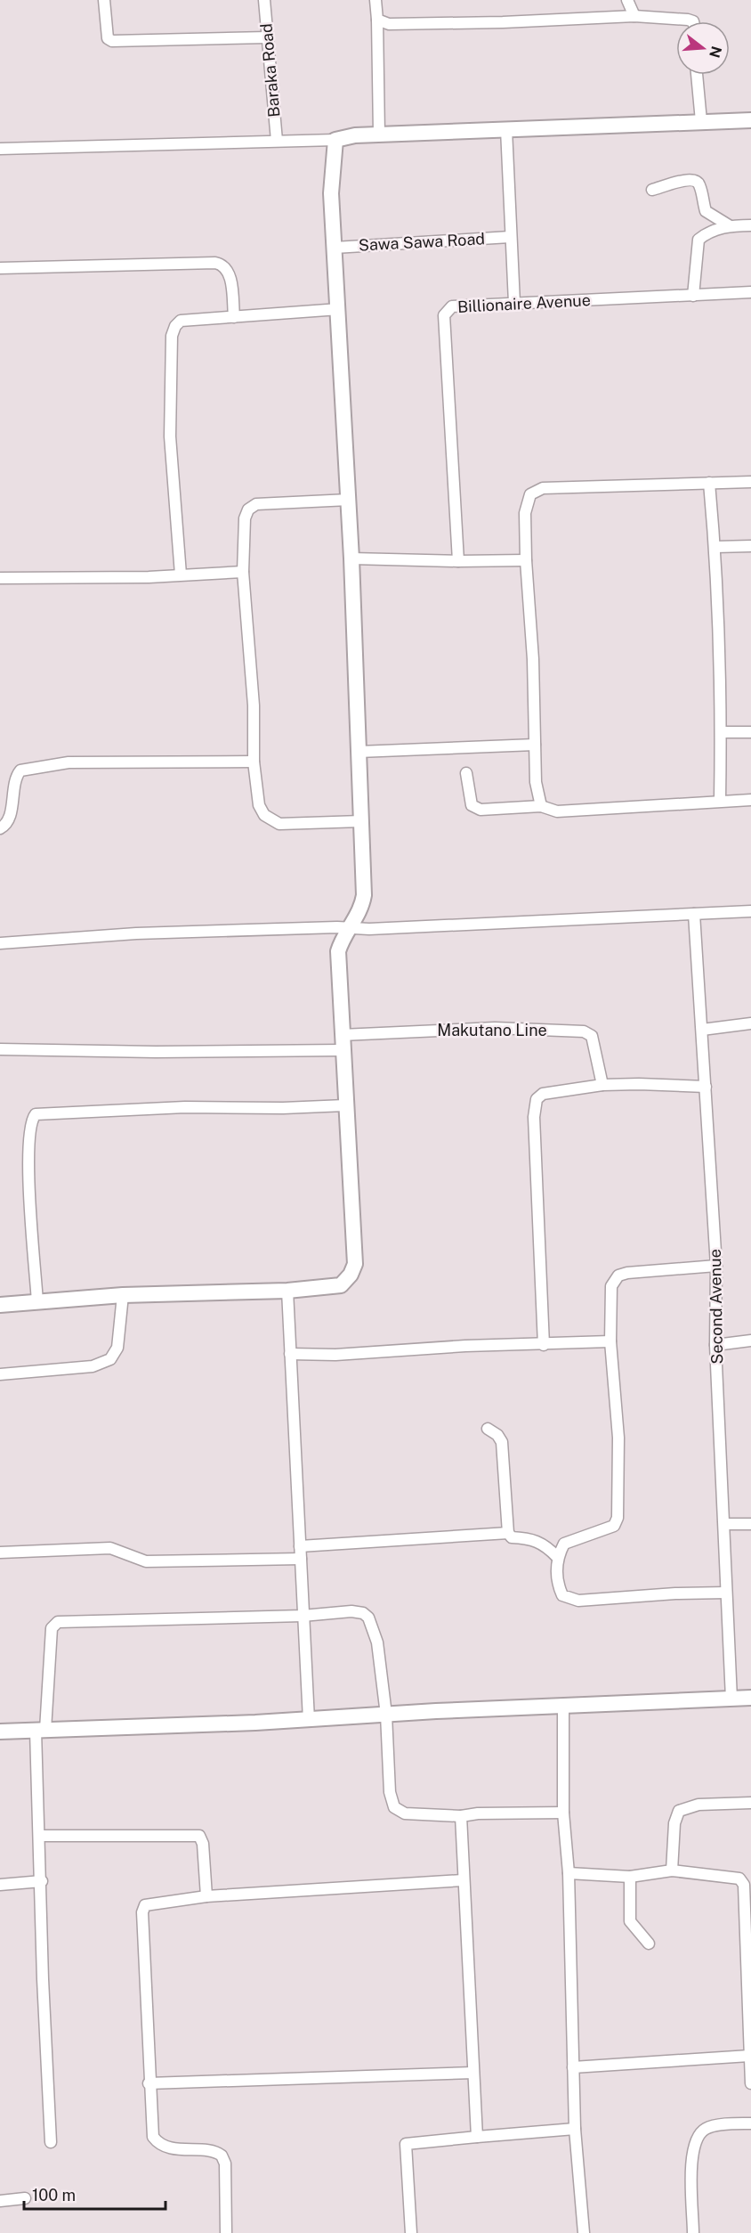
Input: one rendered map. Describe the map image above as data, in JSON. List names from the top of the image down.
{
  "streets": {
    "street": [
      "Baraka Road",
      "Sawa Sawa Road",
      "Billionaire Avenue",
      "Makutano Line",
      "Second Avenue"
    ]
  },
  "scale_bar": "100 m",
  "north": "right"
}
